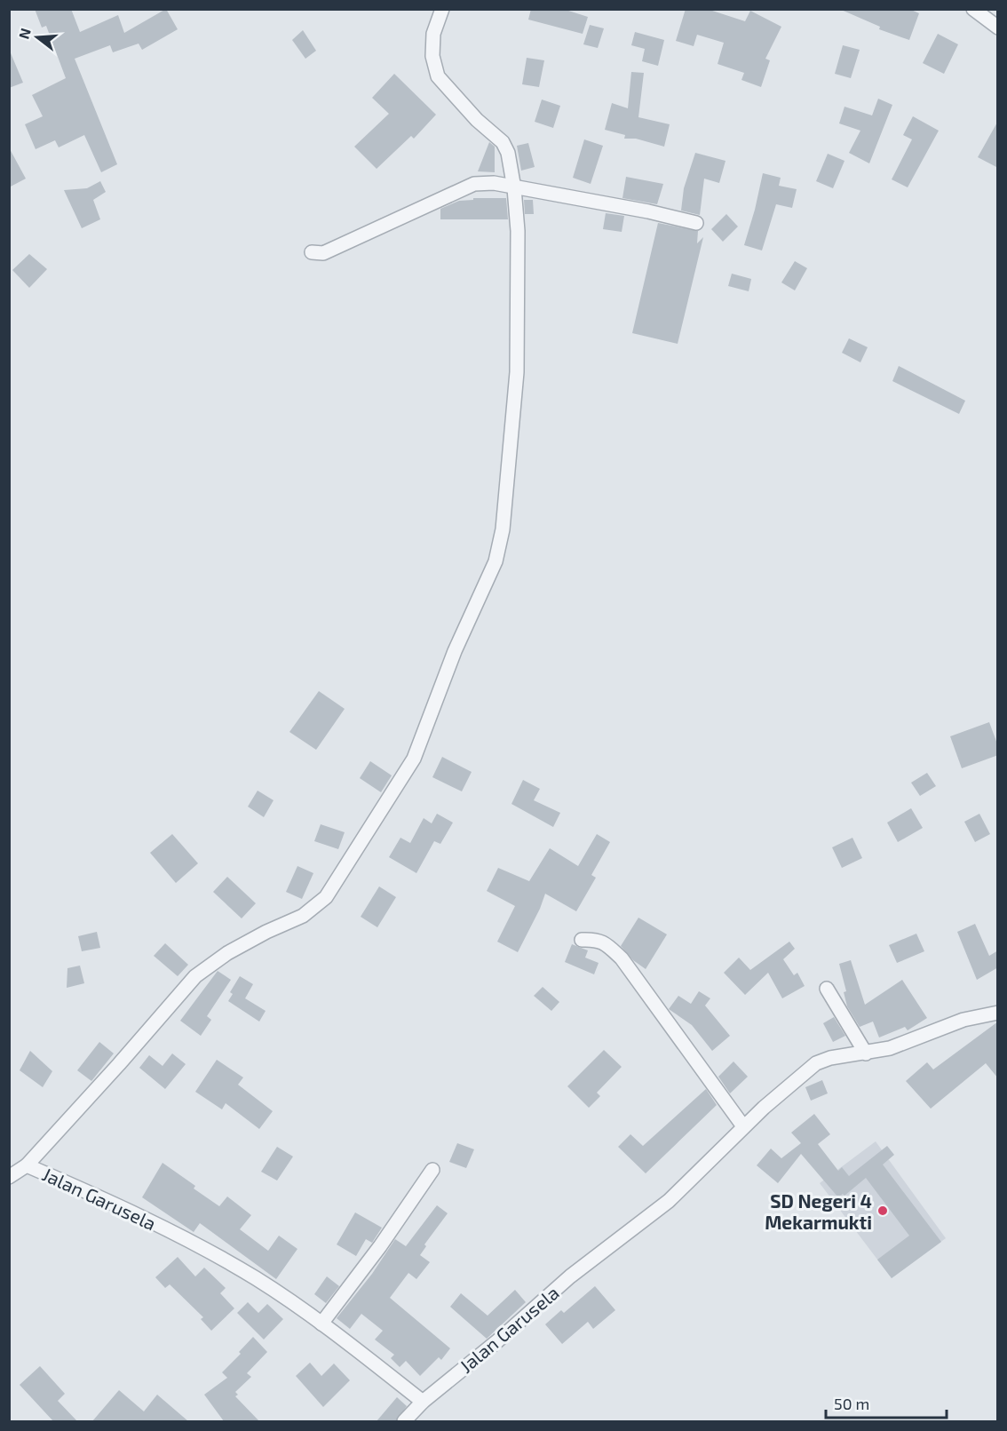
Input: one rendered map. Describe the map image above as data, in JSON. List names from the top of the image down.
{
  "streets": {
    "street": ["Jalan Garusela"]
  },
  "places": ["SD Negeri 4 Mekarmukti"],
  "scale_bar": "50 m",
  "north": "left"
}
